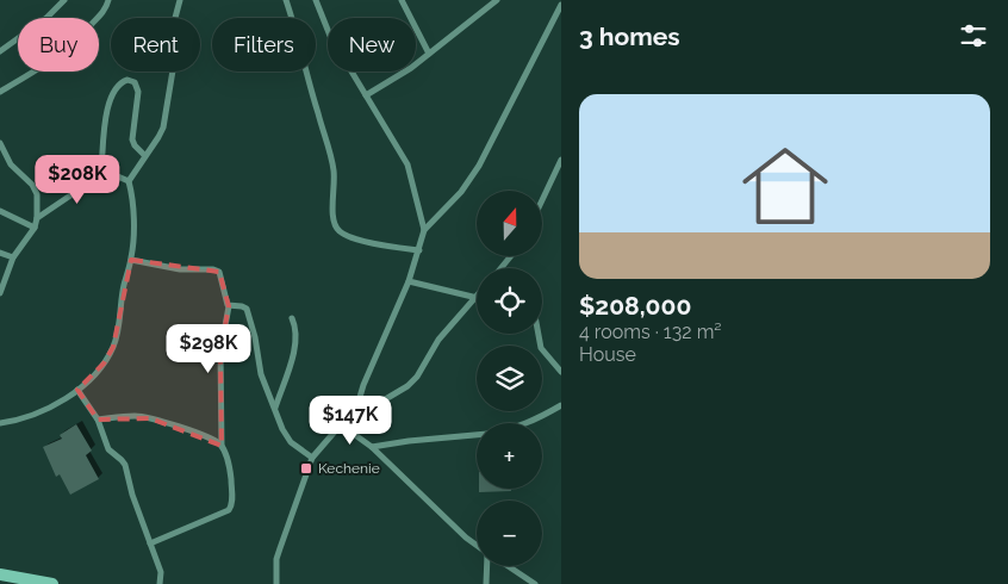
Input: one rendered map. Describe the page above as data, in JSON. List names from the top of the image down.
{
  "places": {
    "transit": ["Kechenie"]
  },
  "north": "top",
  "page": {
    "heading": "3 homes",
    "chip": [
      "Buy",
      "Rent",
      "Filters",
      "New"
    ],
    "list": [
      {
        "name": "$208,000",
        "note": "4 rooms · 132 m² · House"
      }
    ],
    "price": ["$208K", "$298K", "$147K"],
    "map_buttons": ["+", "−"]
  }
}
